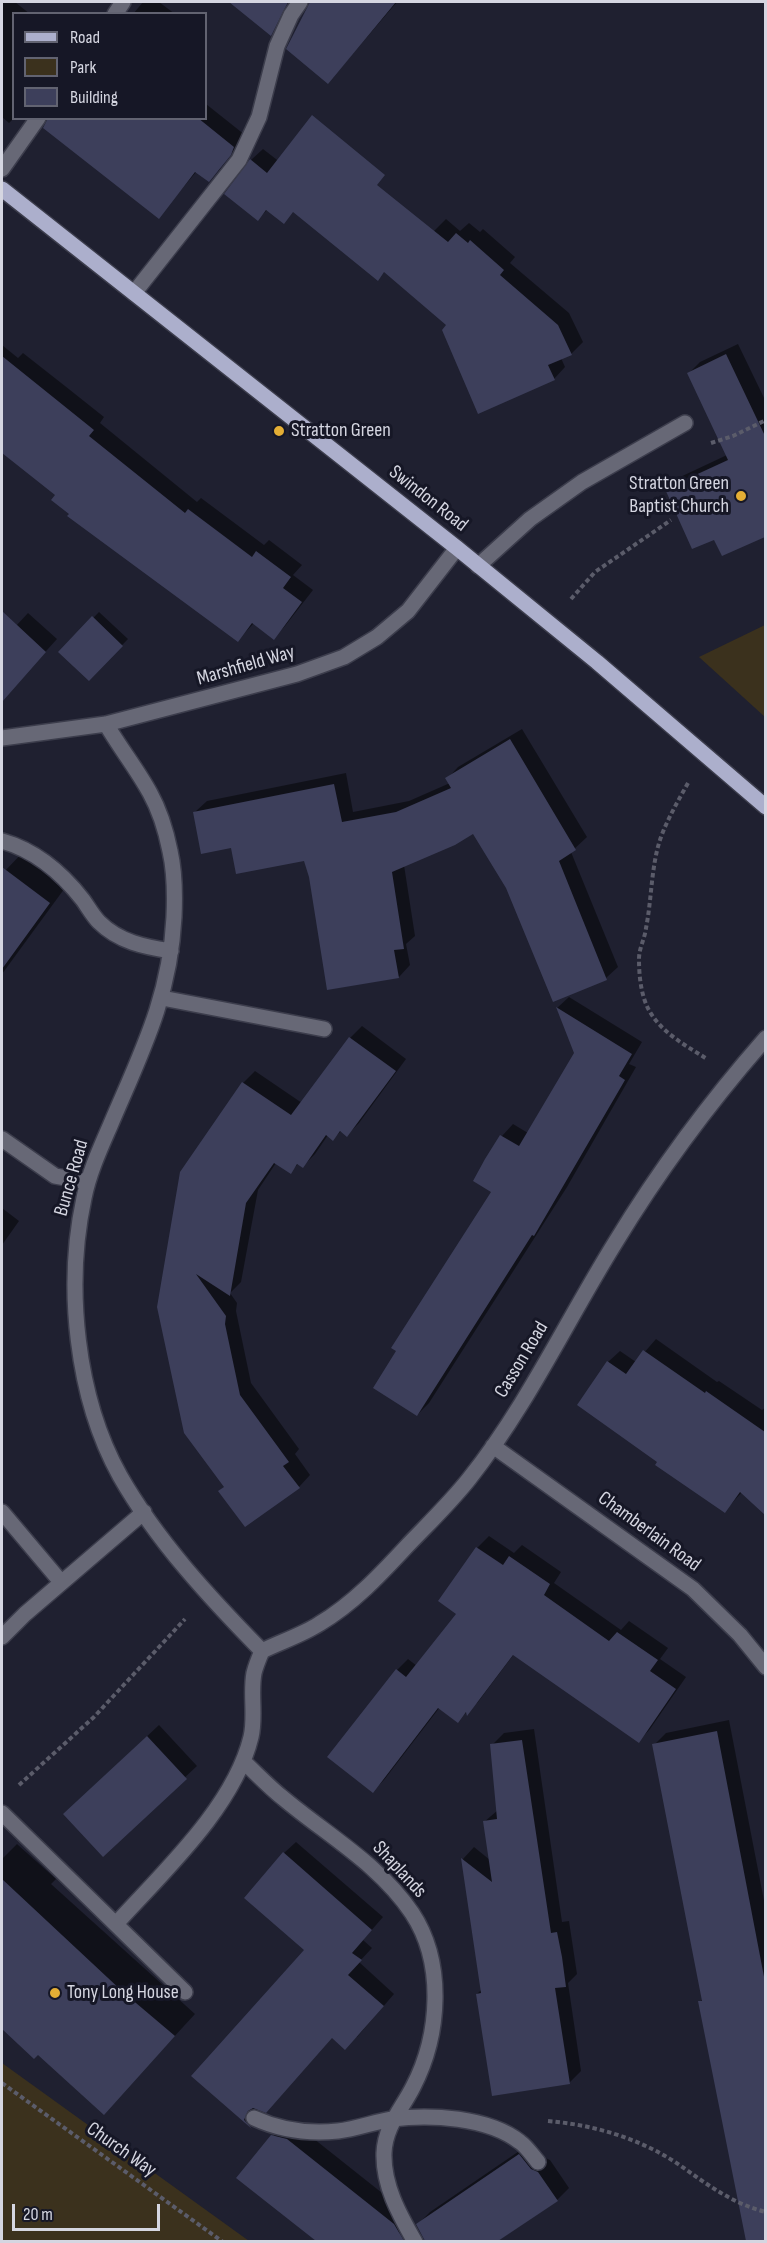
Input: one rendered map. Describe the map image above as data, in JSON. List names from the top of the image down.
{
  "streets": {
    "main road": ["Swindon Road"],
    "street": [
      "Marshfield Way",
      "Bunce Road",
      "Casson Road",
      "Chamberlain Road",
      "Shaplands"
    ],
    "path": ["Church Way"]
  },
  "crossings": [
    ["Swindon Road", "Marshfield Way"],
    ["Marshfield Way", "Bunce Road"],
    ["Bunce Road", "Casson Road"],
    ["Casson Road", "Chamberlain Road"]
  ],
  "places": ["Stratton Green", "Stratton Green Baptist Church", "Tony Long House"],
  "legend": ["Road", "Park", "Building"],
  "scale_bar": "20 m"
}
